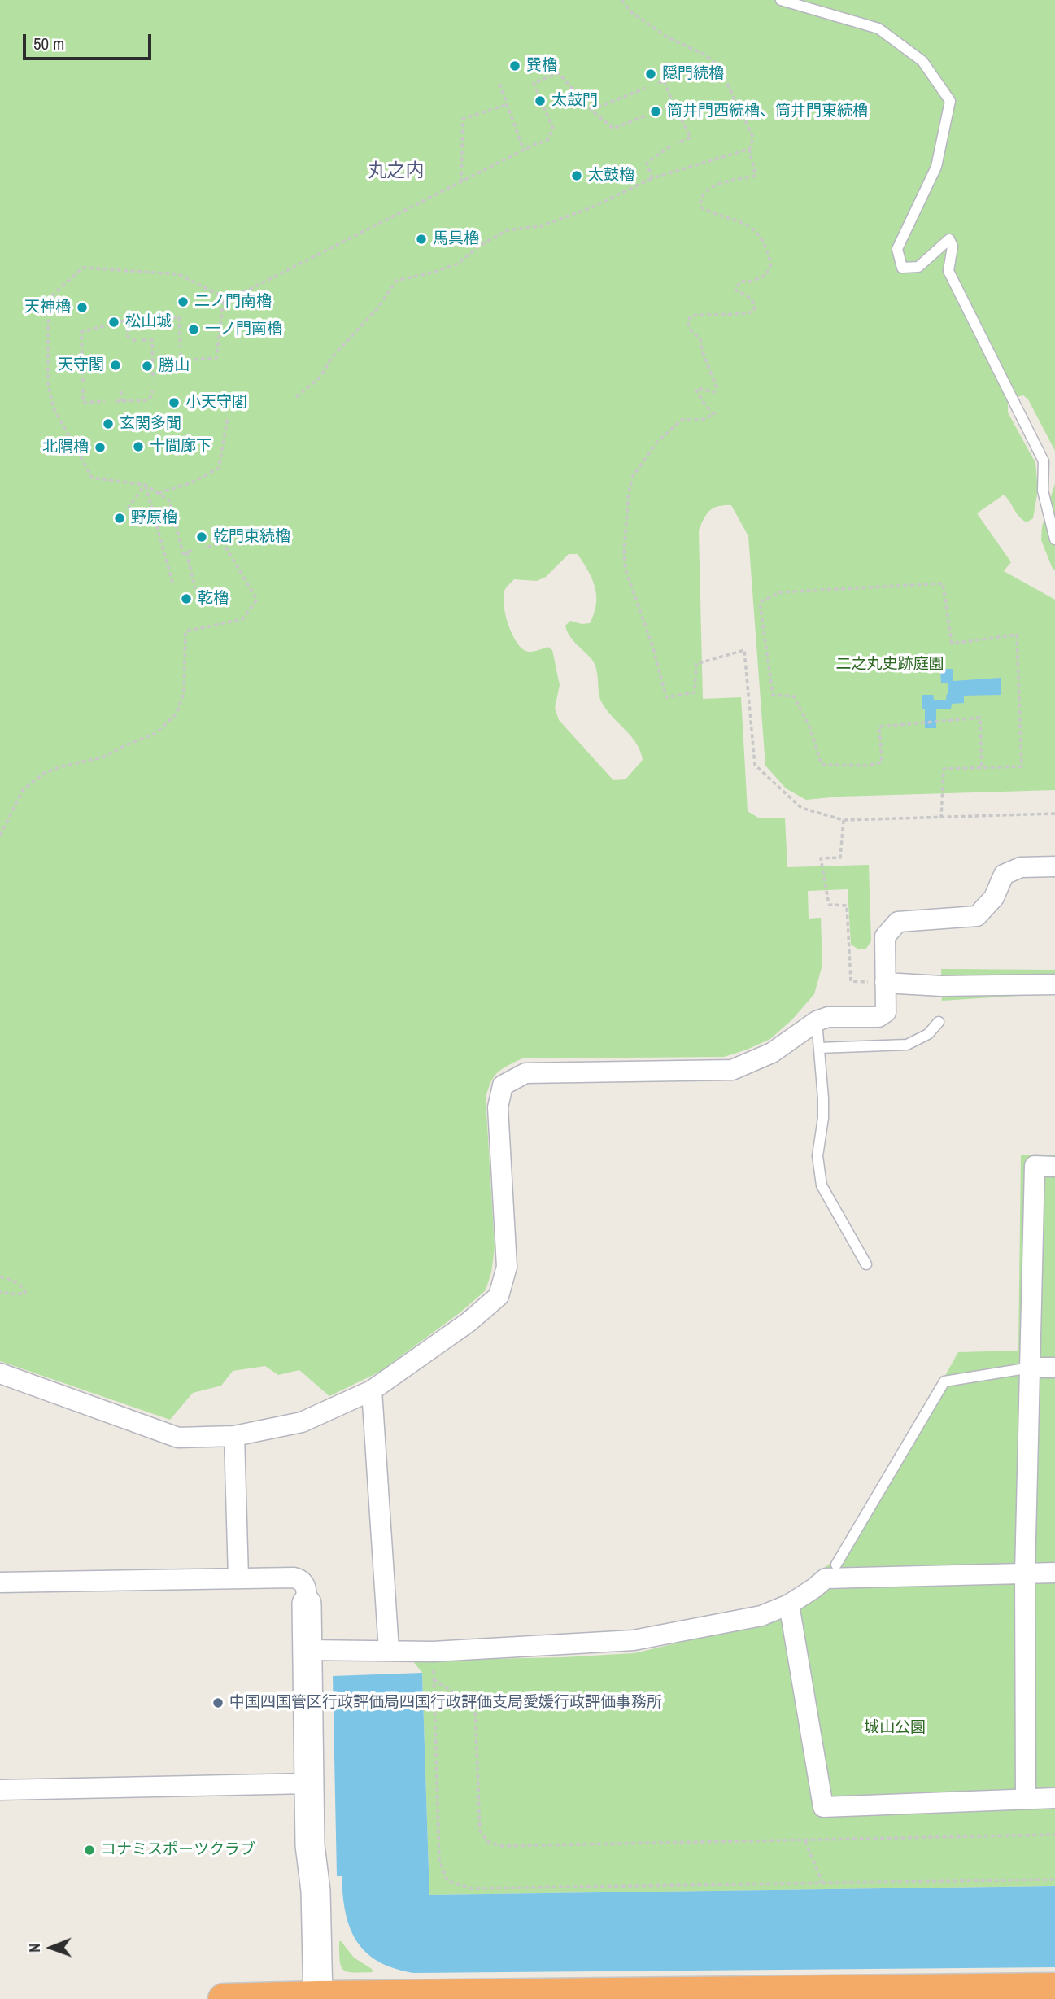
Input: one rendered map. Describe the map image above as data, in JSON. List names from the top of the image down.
{
  "districts": ["丸之内"],
  "parks": ["二之丸史跡庭園", "城山公園"],
  "places": [
    "巽櫓",
    "隠門続櫓",
    "太鼓門",
    "筒井門西続櫓、筒井門東続櫓",
    "太鼓櫓",
    "馬具櫓",
    "二ノ門南櫓",
    "天神櫓",
    "松山城",
    "一ノ門南櫓",
    "天守閣",
    "勝山",
    "小天守閣",
    "玄関多聞",
    "十間廊下",
    "北隅櫓",
    "野原櫓",
    "乾門東続櫓",
    "乾櫓",
    "中国四国管区行政評価局四国行政評価支局愛媛行政評価事務所",
    "コナミスポーツクラブ"
  ],
  "scale_bar": "50 m",
  "north": "left"
}
